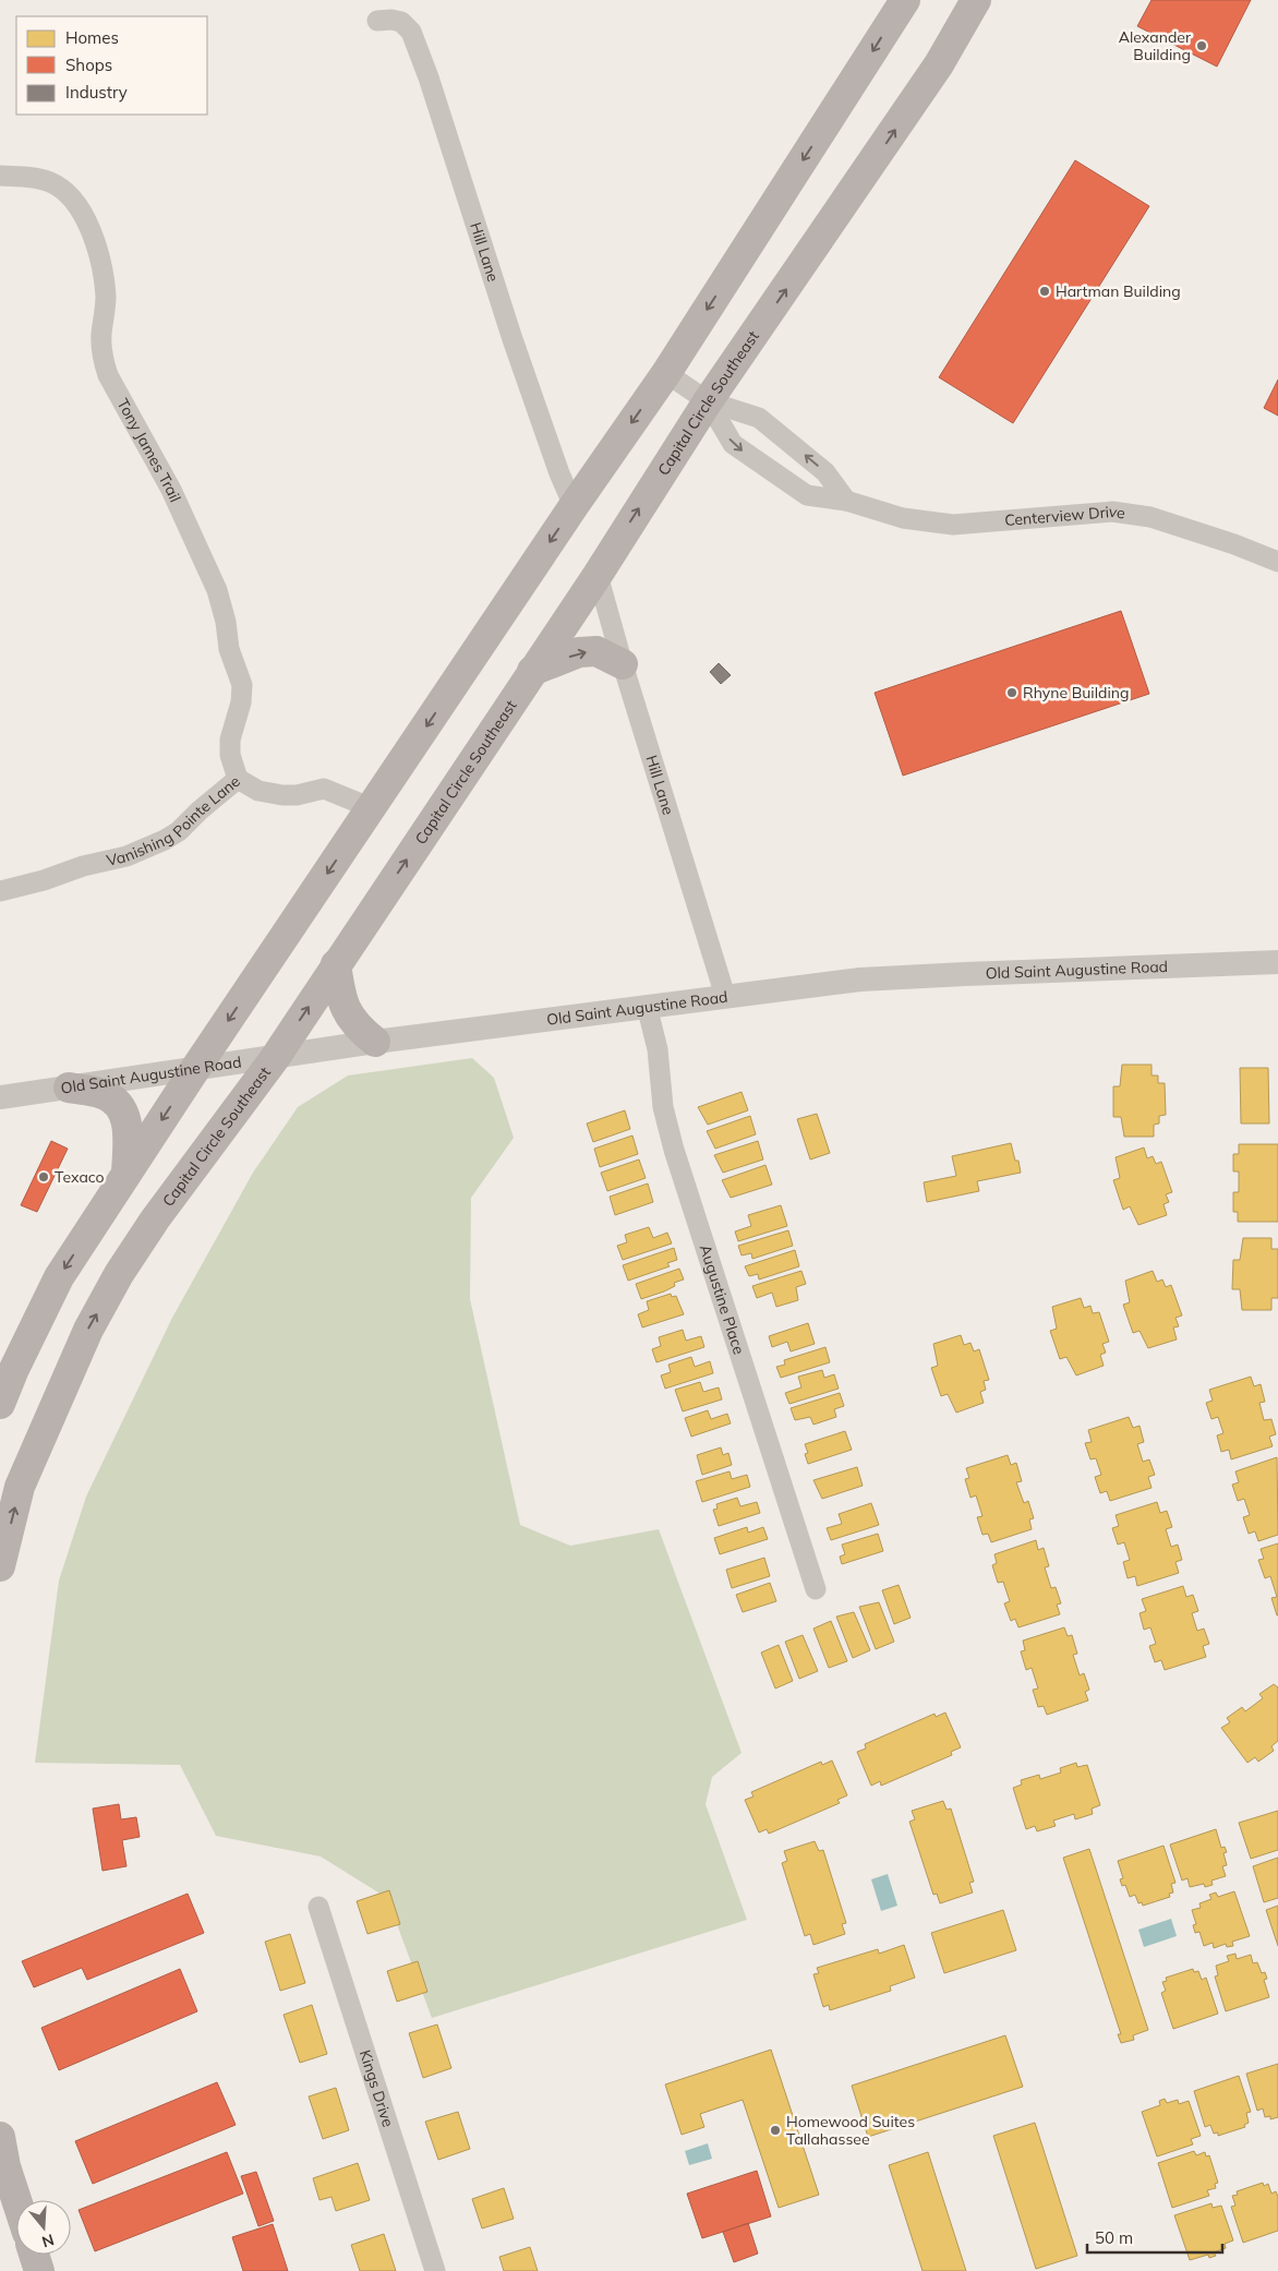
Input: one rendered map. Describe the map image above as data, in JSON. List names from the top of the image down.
{
  "streets": {
    "main road": ["Capital Circle Southeast"],
    "street": [
      "Hill Lane",
      "Tony James Trail",
      "Centerview Drive",
      "Vanishing Pointe Lane",
      "Old Saint Augustine Road",
      "Augustine Place",
      "Kings Drive"
    ]
  },
  "crossings": [
    ["Hill Lane", "Capital Circle Southeast"],
    ["Hill Lane", "Old Saint Augustine Road"],
    ["Capital Circle Southeast", "Centerview Drive"],
    ["Capital Circle Southeast", "Old Saint Augustine Road"],
    ["Tony James Trail", "Vanishing Pointe Lane"],
    ["Old Saint Augustine Road", "Augustine Place"]
  ],
  "places": [
    "Alexander Building",
    "Hartman Building",
    "Rhyne Building",
    "Texaco",
    "Homewood Suites Tallahassee"
  ],
  "legend": ["Homes", "Shops", "Industry"],
  "scale_bar": "50 m",
  "north": "bottom"
}
